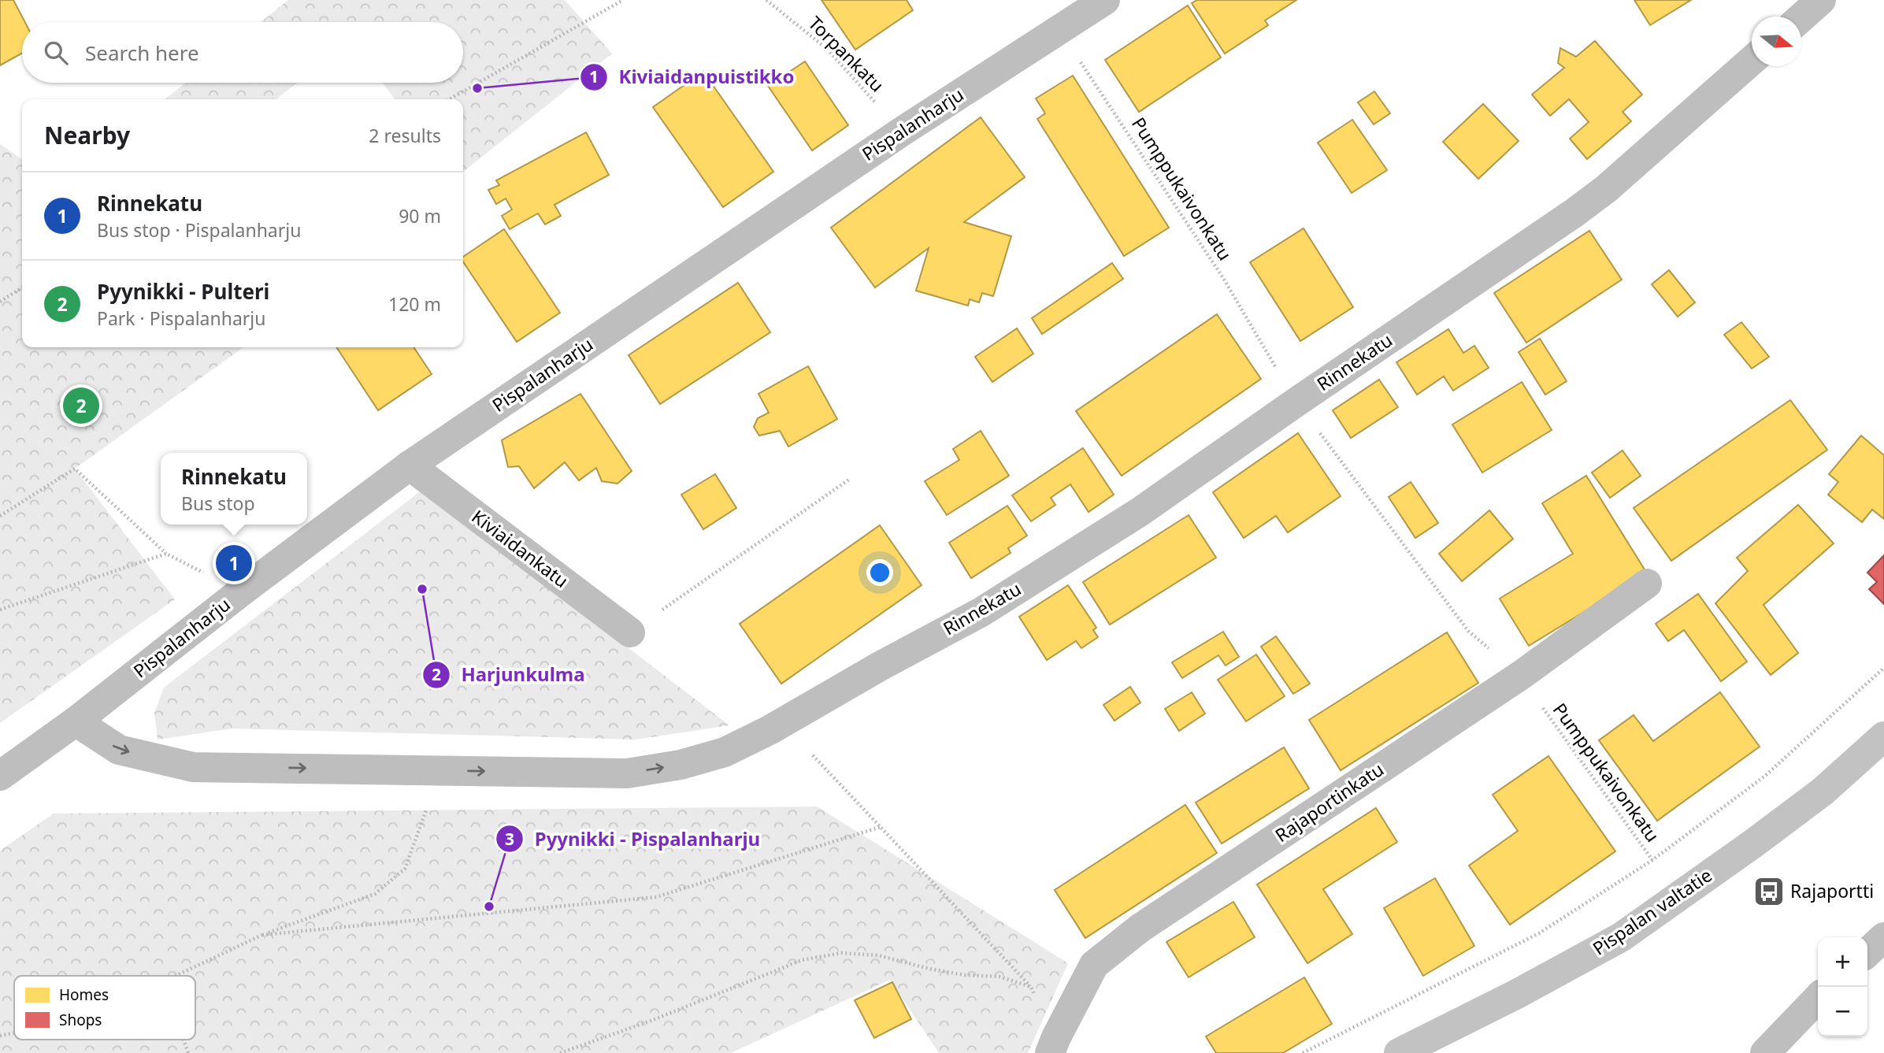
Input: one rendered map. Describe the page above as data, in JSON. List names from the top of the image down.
{
  "streets": {
    "main road": ["Pispalan valtatie"],
    "street": [
      "Pispalanharju",
      "Rinnekatu",
      "Kiviaidankatu",
      "Rajaportinkatu"
    ],
    "path": ["Torpankatu", "Pumppukaivonkatu"]
  },
  "crossings": [
    ["Torpankatu", "Pispalanharju"],
    ["Pispalanharju", "Pumppukaivonkatu"],
    ["Pispalanharju", "Rinnekatu"],
    ["Pispalanharju", "Kiviaidankatu"]
  ],
  "one_way": ["Rinnekatu"],
  "places": {
    "other": ["Kiviaidanpuistikko", "Harjunkulma", "Pyynikki - Pispalanharju"],
    "bus stop": ["Rajaportti"]
  },
  "legend": ["Homes", "Shops"],
  "north": "right",
  "page": {
    "search": "Search here",
    "heading": ["Nearby", "2 results"],
    "list": [
      {
        "mark": "1",
        "name": "Rinnekatu",
        "note": "Bus stop · Pispalanharju",
        "value": "90 m"
      },
      {
        "mark": "2",
        "name": "Pyynikki - Pulteri",
        "note": "Park · Pispalanharju",
        "value": "120 m"
      }
    ],
    "pins": ["2", "1"],
    "popup": ["Rinnekatu", "Bus stop"],
    "map_buttons": ["+", "−"]
  }
}
